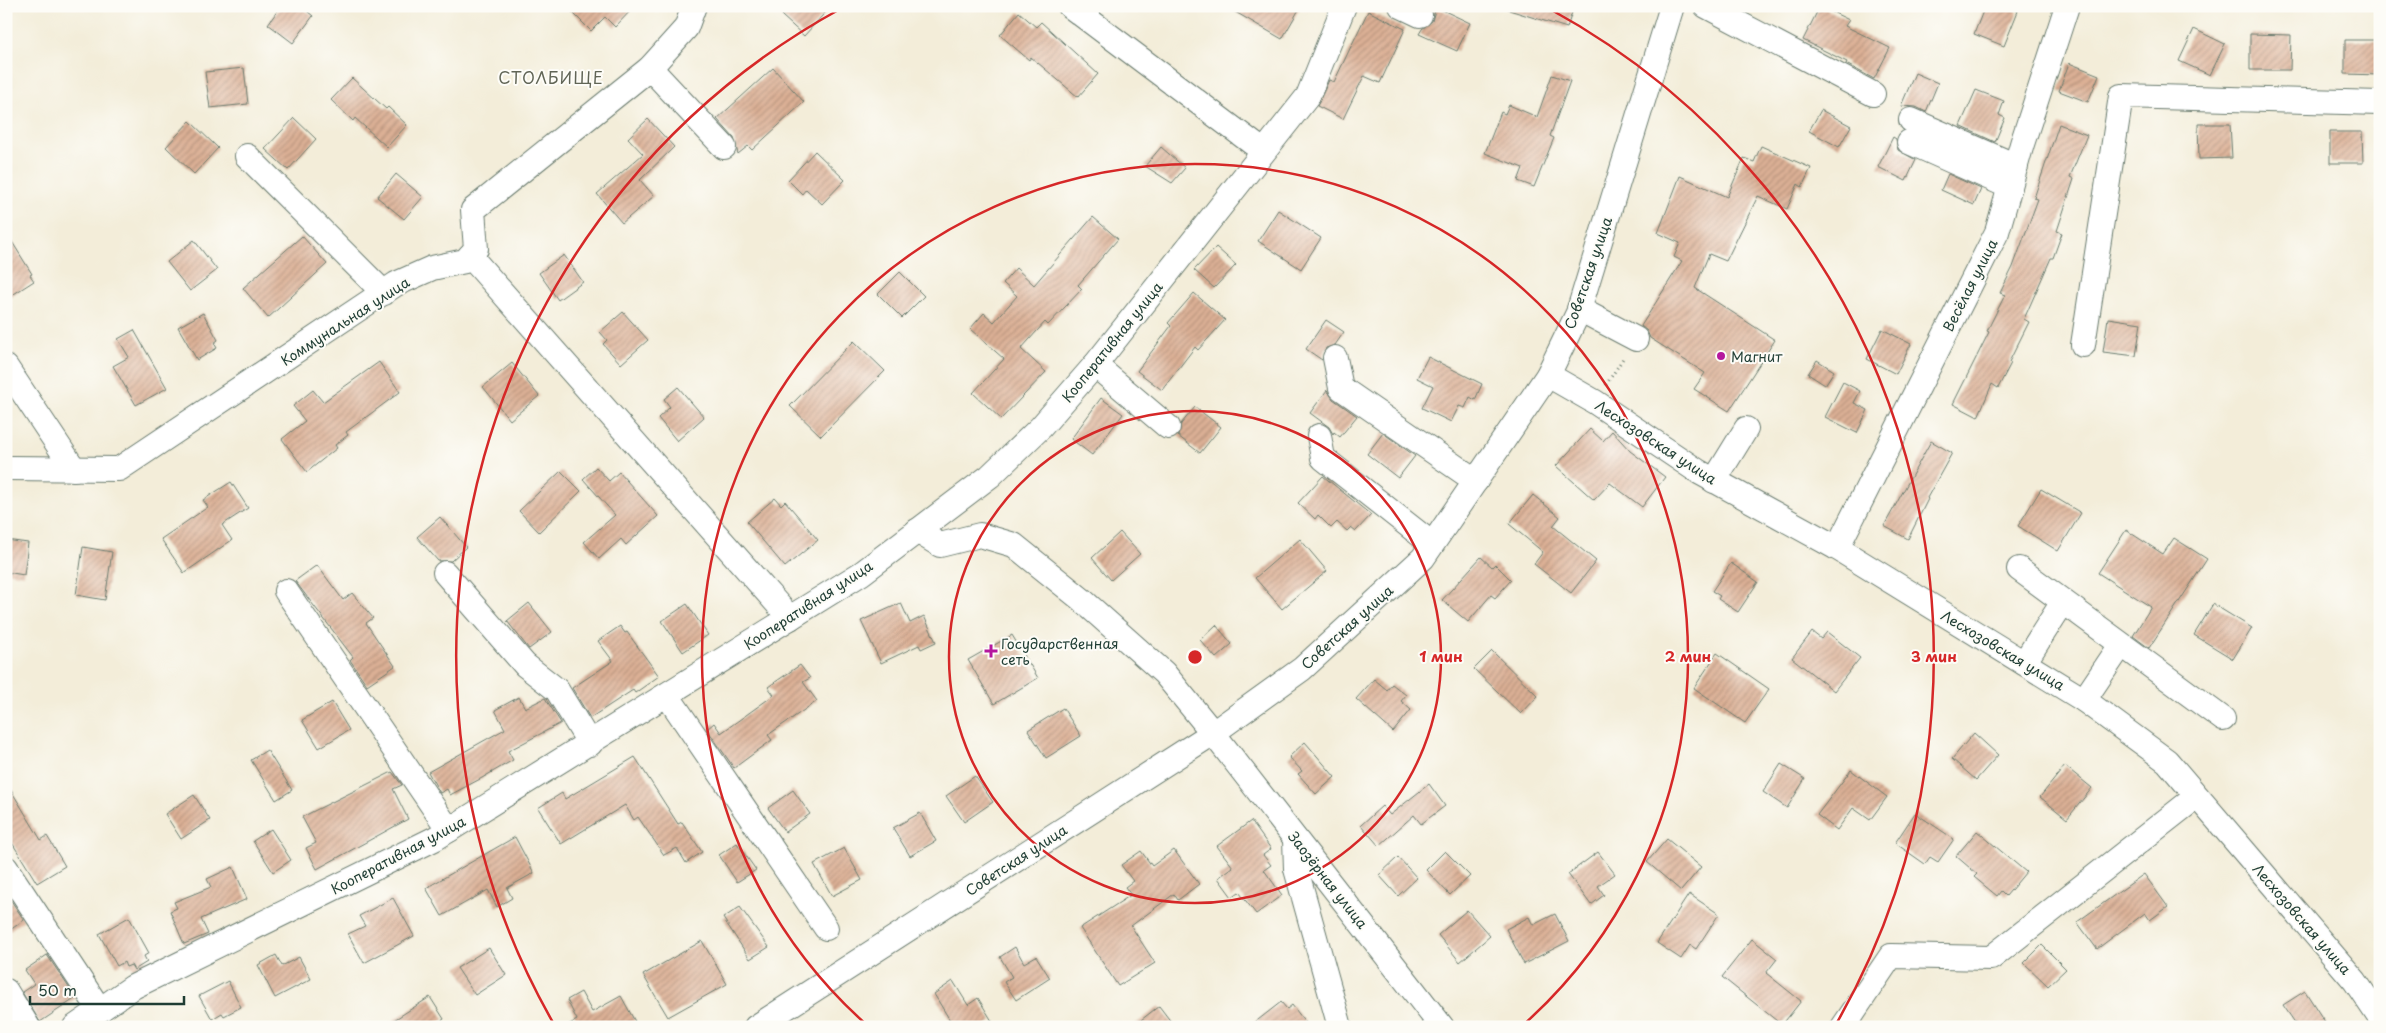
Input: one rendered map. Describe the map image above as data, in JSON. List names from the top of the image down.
{
  "streets": {
    "street": [
      "Советская улица",
      "Весёлая улица",
      "Коммунальная улица",
      "Кооперативная улица",
      "Лесхозовская улица",
      "Заозёрная улица"
    ]
  },
  "crossings": [
    ["Советская улица", "Лесхозовская улица"],
    ["Советская улица", "Заозёрная улица"],
    ["Весёлая улица", "Лесхозовская улица"],
    ["Кооперативная улица", "Заозёрная улица"]
  ],
  "districts": ["СТОЛБИЩЕ"],
  "places": {
    "other": ["Магнит"],
    "health": ["Государственная сеть"]
  },
  "scale_bar": "50 m",
  "rings": ["1 мин", "2 мин", "3 мин"]
}
